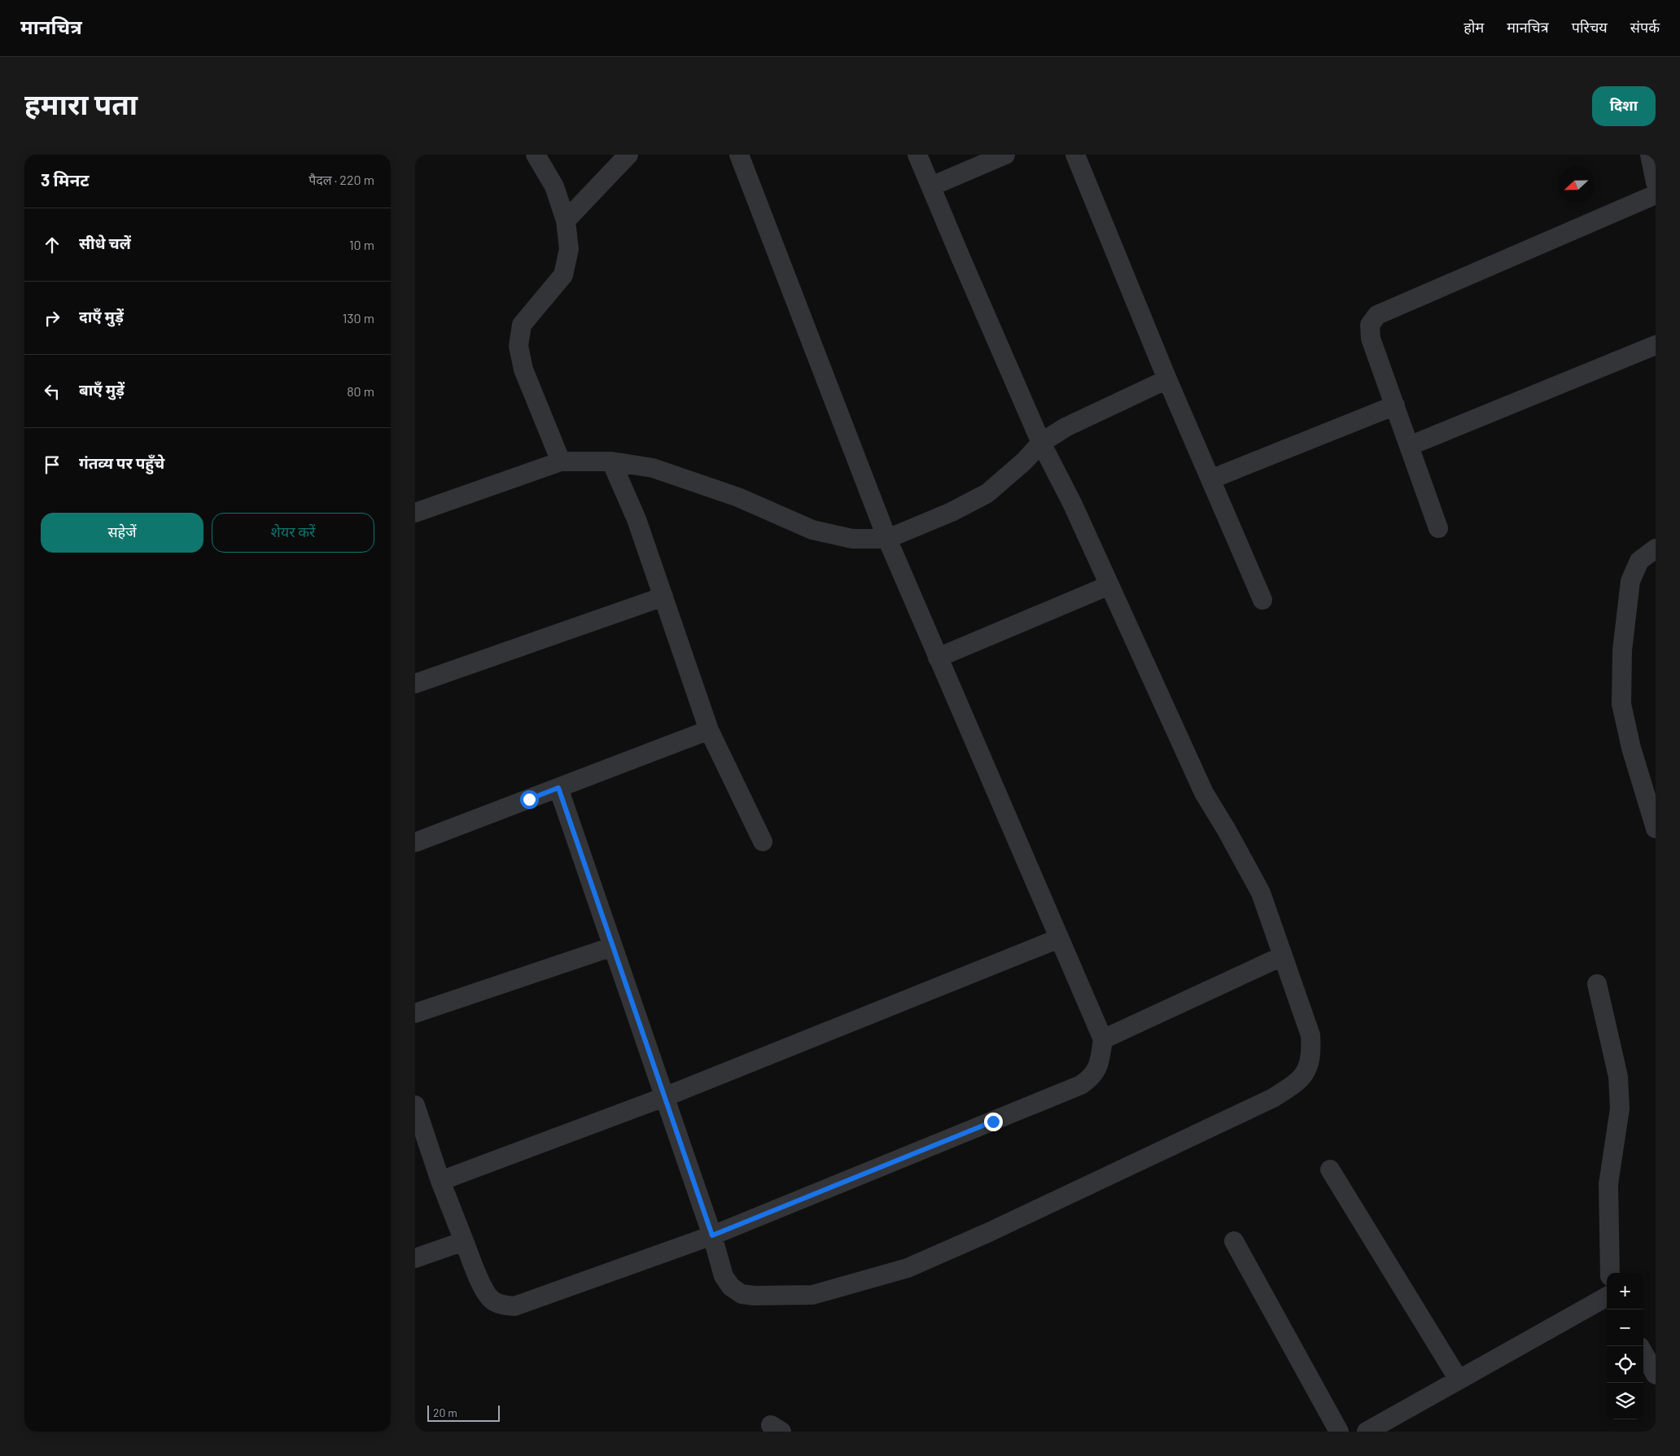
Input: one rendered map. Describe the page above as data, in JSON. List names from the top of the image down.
{
  "scale_bar": "20 m",
  "north": "left",
  "page": {
    "header": "मानचित्र",
    "nav": [
      "होम",
      "मानचित्र",
      "परिचय",
      "संपर्क"
    ],
    "title": "हमारा पता",
    "buttons": [
      "दिशा",
      ["सहेजें", "शेयर करें"]
    ],
    "heading": ["3 मिनट", "पैदल · 220 m"],
    "list": [
      ["सीधे चलें", "10 m"],
      ["दाएँ मुड़ें", "130 m"],
      ["बाएँ मुड़ें", "80 m"],
      "गंतव्य पर पहुँचे"
    ],
    "map_buttons": ["+", "−"],
    "scale": "20 m"
  }
}
